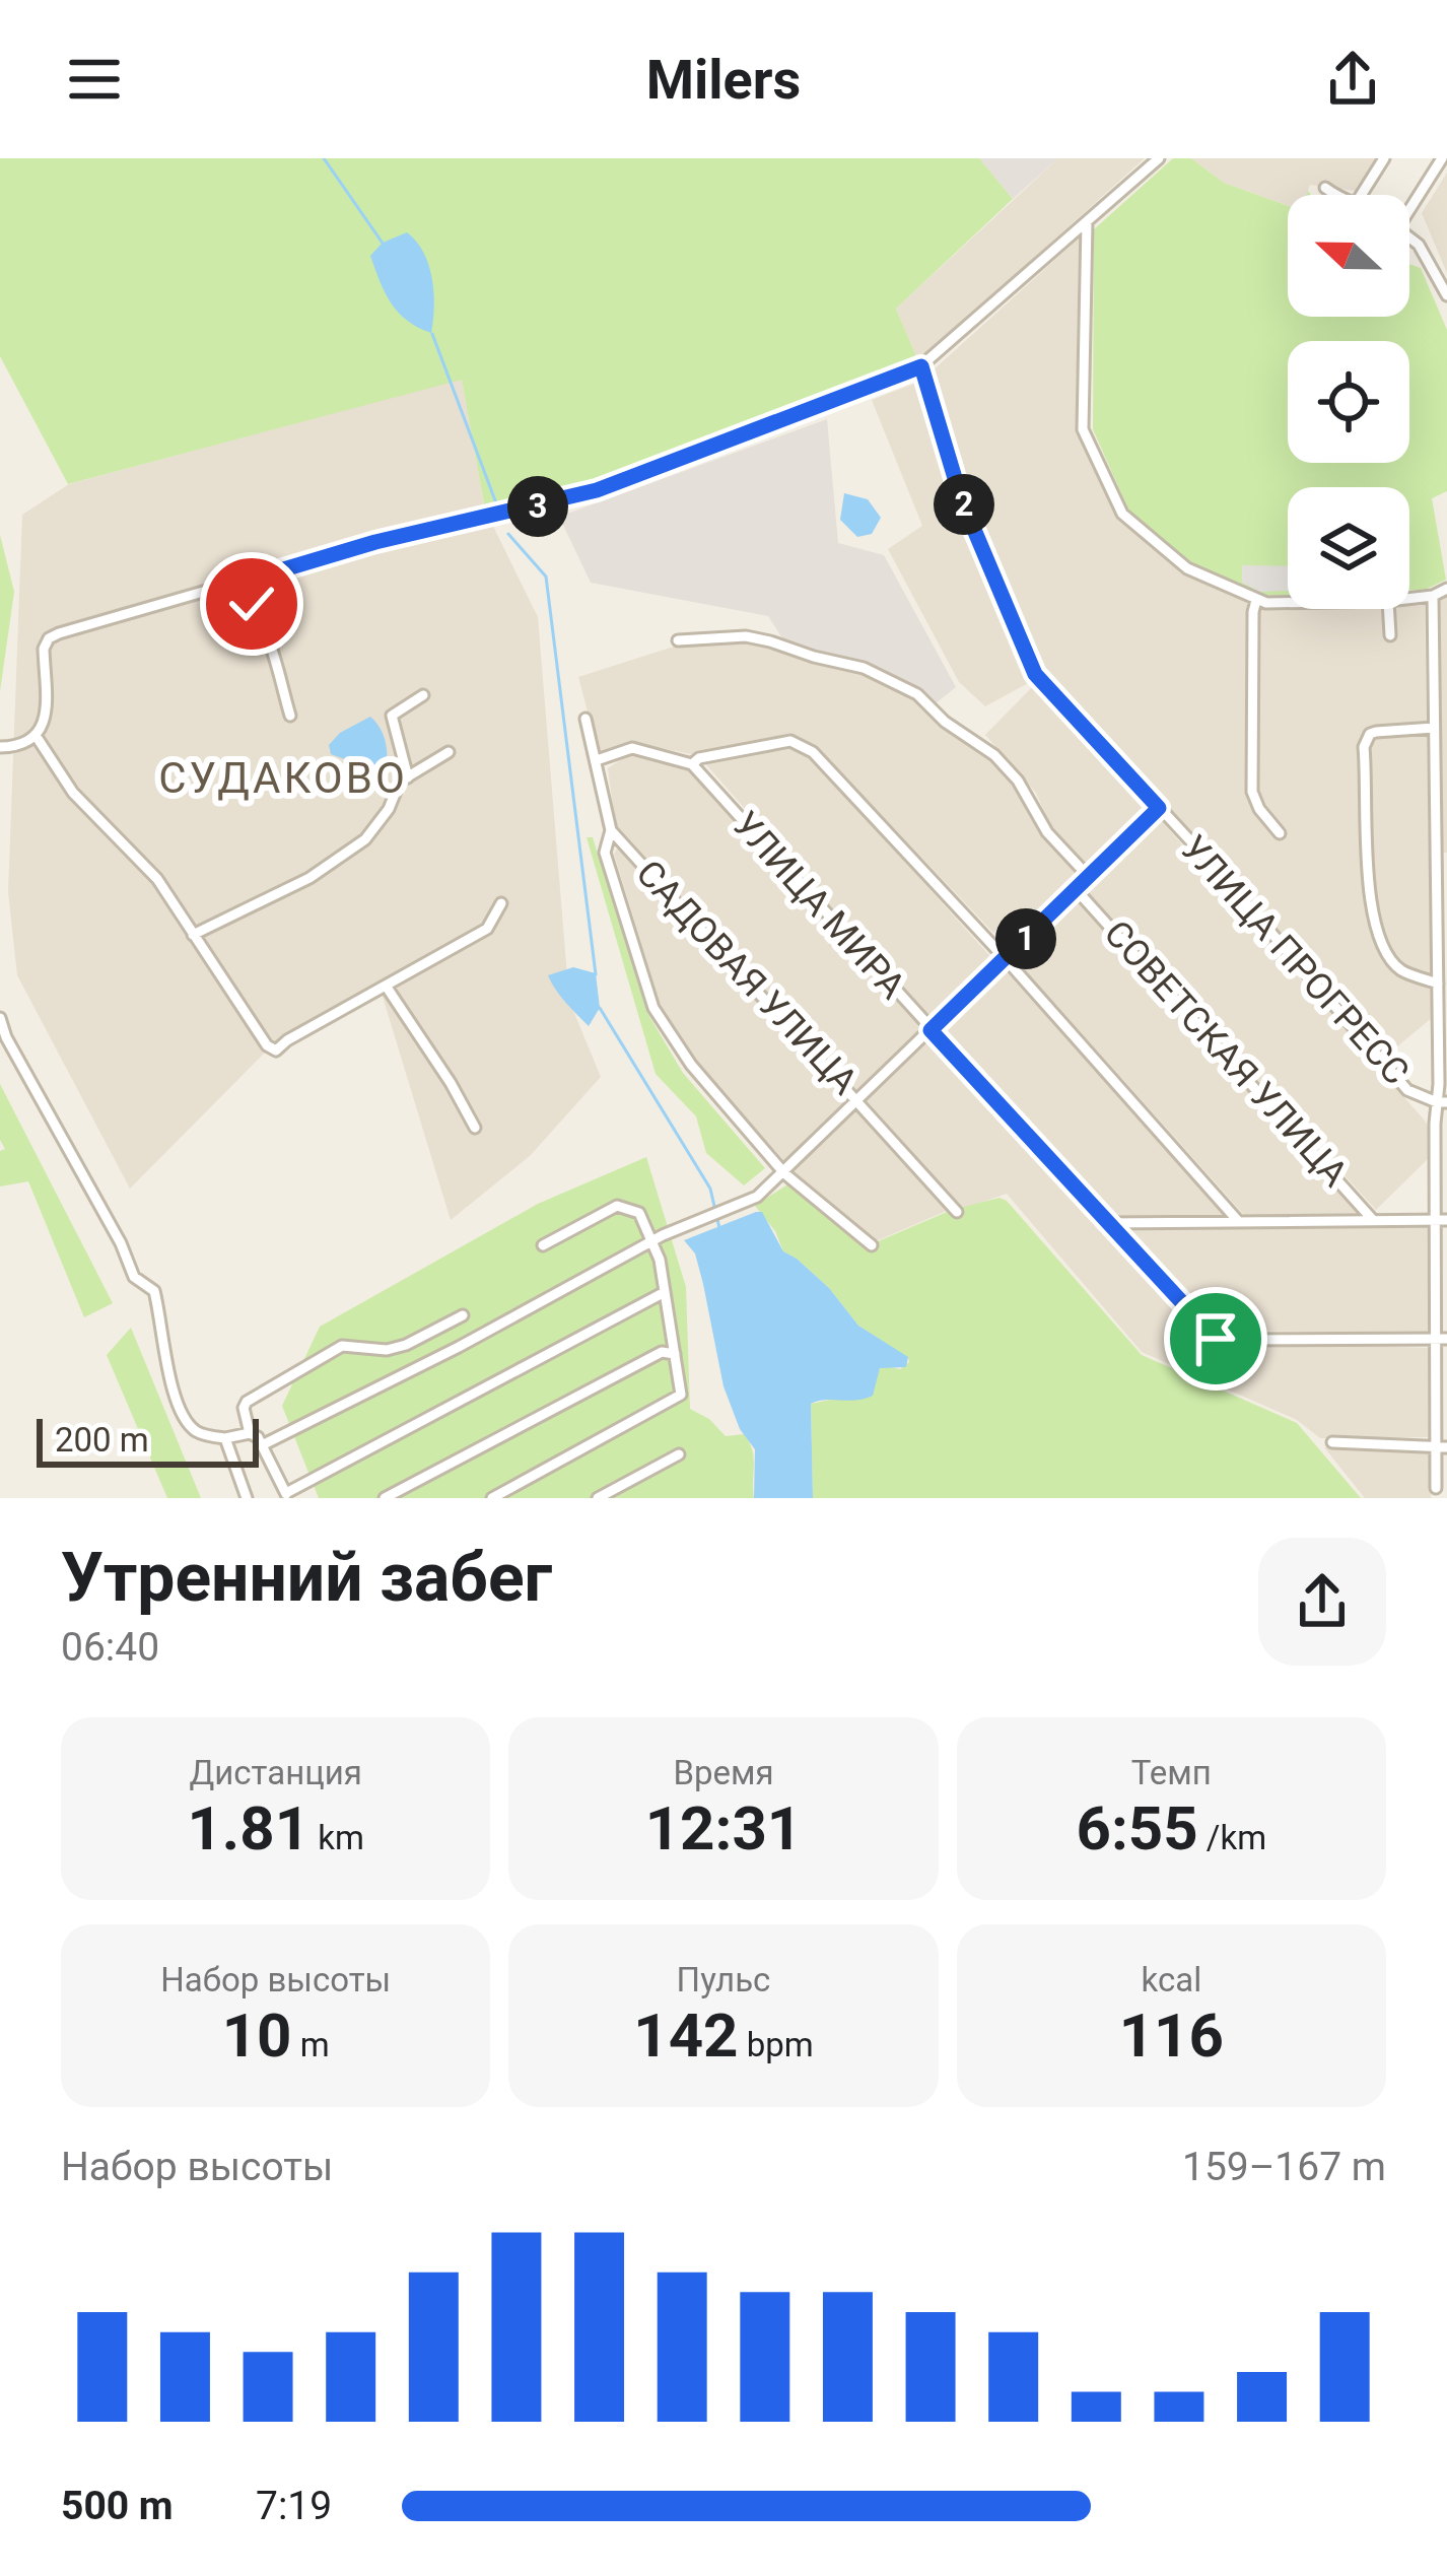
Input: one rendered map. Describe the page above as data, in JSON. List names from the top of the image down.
{
  "streets": {
    "street": [
      "УЛИЦА МИРА",
      "УЛИЦА ПРОГРЕСС",
      "САДОВАЯ УЛИЦА",
      "СОВЕТСКАЯ УЛИЦА"
    ]
  },
  "districts": ["СУДАКОВО"],
  "scale_bar": "200 m",
  "north": "left",
  "page": {
    "header": "Milers",
    "pins": ["2", "3", "1"],
    "scale": "200 m",
    "heading": ["Утренний забег", "06:40"],
    "stats": [
      ["Дистанция", "1.81 km"],
      ["Время", "12:31"],
      ["Темп", "6:55 /km"],
      ["Набор высоты", "10 m"],
      ["Пульс", "142 bpm"],
      ["kcal", "116"]
    ],
    "chart": ["Набор высоты", "159–167 m"],
    "list": [
      {
        "name": "500 m",
        "note": "7:19"
      }
    ]
  }
}
